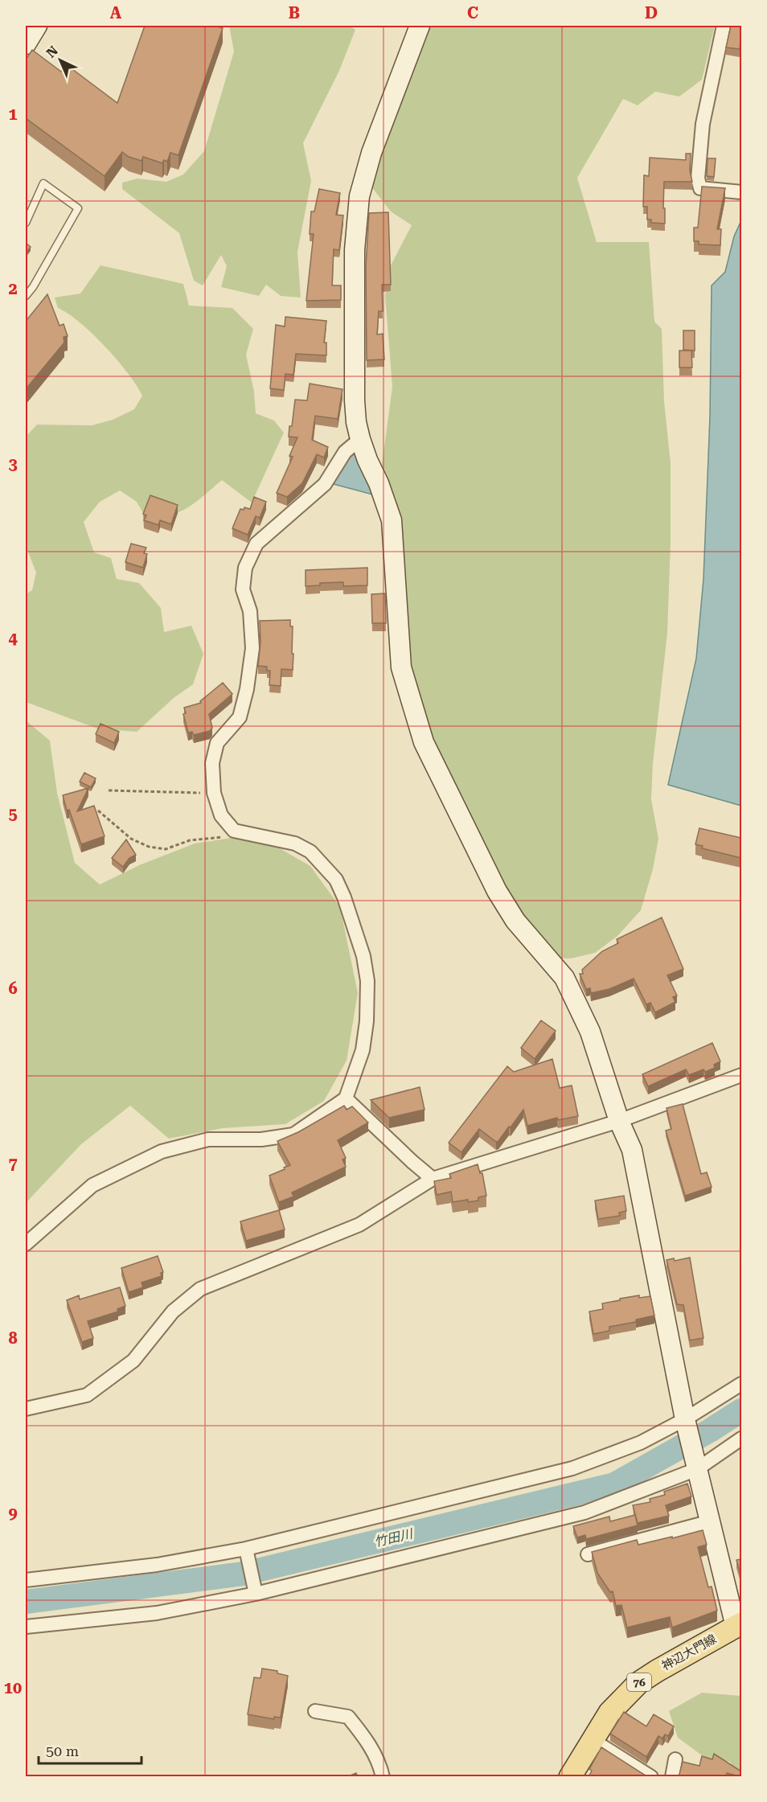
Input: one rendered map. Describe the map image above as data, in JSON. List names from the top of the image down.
{
  "streets": {
    "main road": ["神辺大門線", "76"]
  },
  "water": ["竹田川"],
  "scale_bar": "50 m",
  "north": "top left",
  "grid": {
    "columns": [
      "A",
      "B",
      "C",
      "D"
    ],
    "rows": [
      "1",
      "2",
      "3",
      "4",
      "5",
      "6",
      "7",
      "8",
      "9",
      "10"
    ]
  }
}
